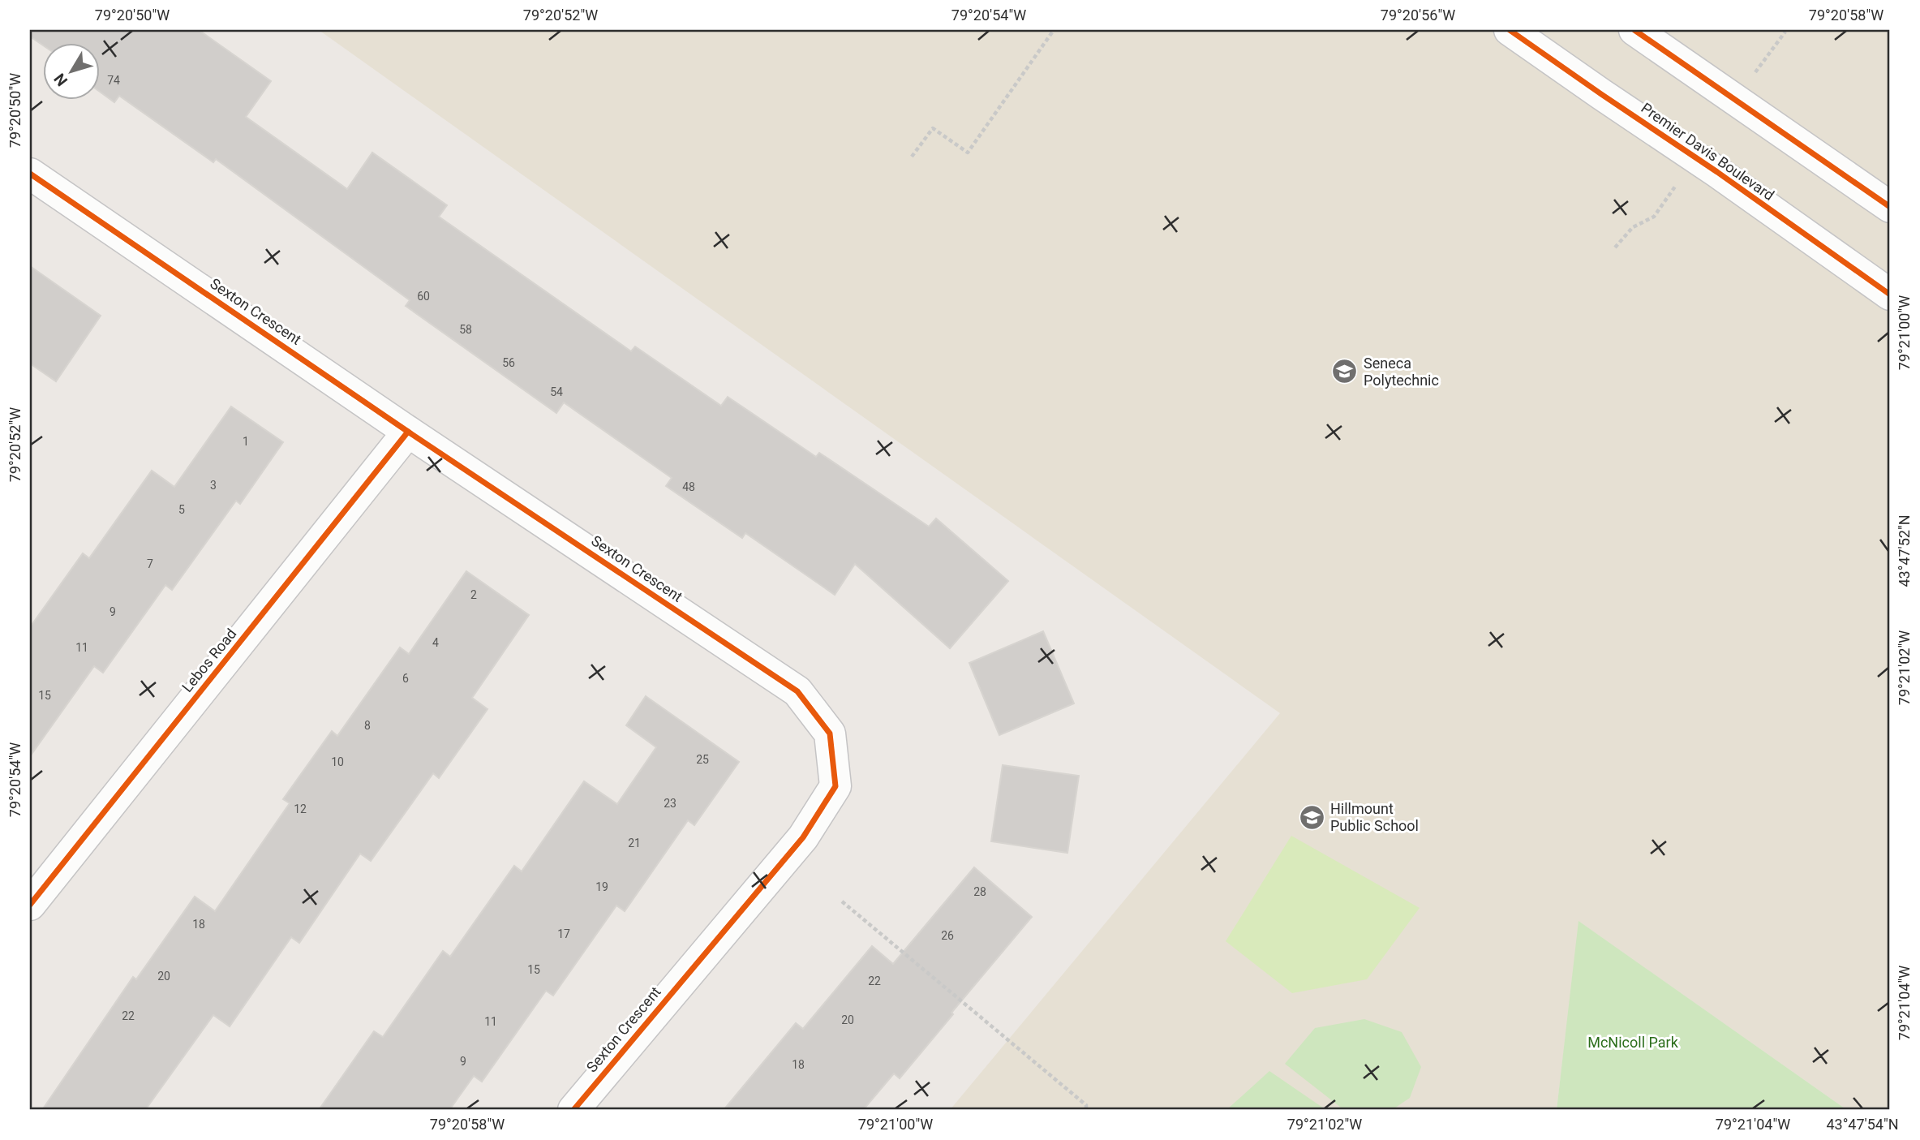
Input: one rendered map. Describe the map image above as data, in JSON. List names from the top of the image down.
{
  "streets": {
    "street": ["Premier Davis Boulevard", "Sexton Crescent", "Lebos Road"]
  },
  "crossings": [
    ["Sexton Crescent", "Lebos Road"]
  ],
  "parks": ["McNicoll Park"],
  "places": {
    "school or university": ["Seneca Polytechnic", "Hillmount Public School"]
  },
  "house_numbers": [
    "74",
    "60",
    "58",
    "56",
    "54",
    "1",
    "3",
    "48",
    "5",
    "7",
    "2",
    "9",
    "4",
    "11",
    "6",
    "15",
    "8",
    "25",
    "10",
    "23",
    "12",
    "21",
    "19",
    "28",
    "18",
    "17",
    "26",
    "15",
    "20",
    "22",
    "22",
    "20",
    "11",
    "9",
    "18"
  ],
  "north": "bottom left",
  "coordinates": [
    "79°20'50\"W",
    "79°20'52\"W",
    "79°20'54\"W",
    "79°20'56\"W",
    "79°20'58\"W",
    "79°21'00\"W",
    "43°47'52\"N",
    "79°21'02\"W",
    "79°21'04\"W",
    "43°47'54\"N"
  ]
}
